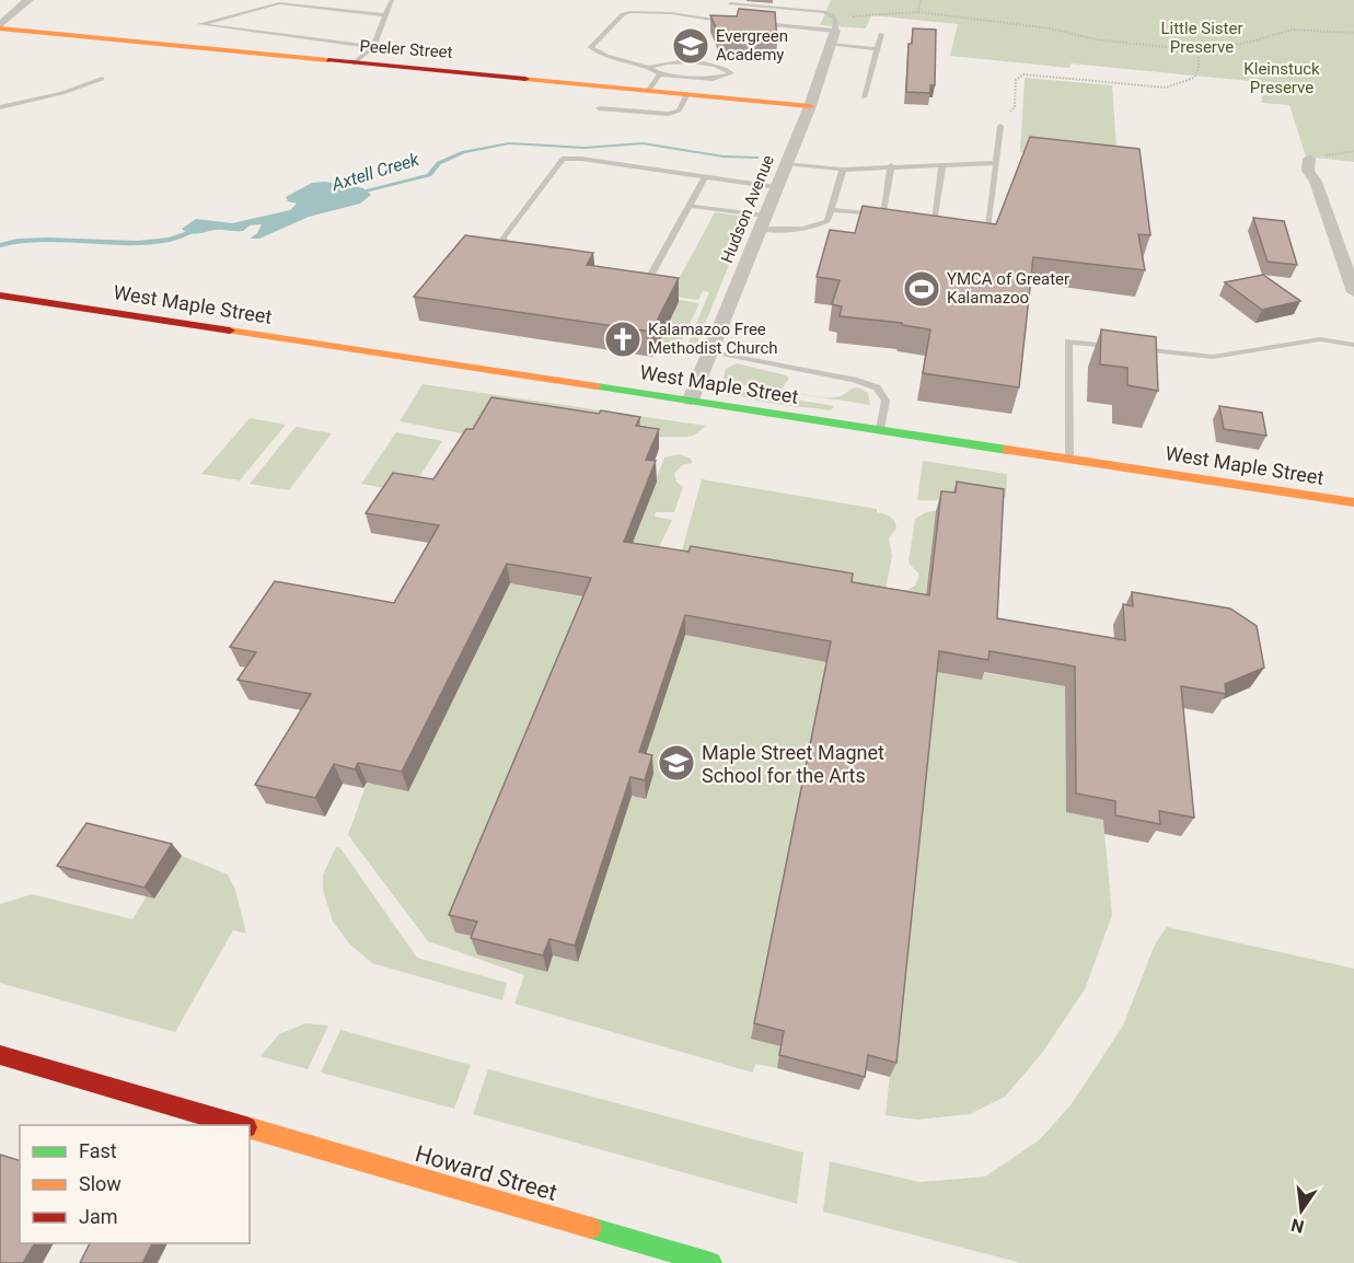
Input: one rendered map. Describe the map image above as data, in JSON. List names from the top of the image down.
{
  "streets": {
    "street": [
      "Peeler Street",
      "Hudson Avenue",
      "West Maple Street",
      "Howard Street"
    ]
  },
  "crossings": [
    ["Peeler Street", "Hudson Avenue"],
    ["Hudson Avenue", "West Maple Street"]
  ],
  "water": ["Axtell Creek"],
  "parks": ["Little Sister Preserve", "Kleinstuck Preserve"],
  "places": {
    "school or university": ["Evergreen Academy", "Maple Street Magnet School for the Arts"],
    "sports": ["YMCA of Greater Kalamazoo"],
    "church": ["Kalamazoo Free Methodist Church"]
  },
  "legend": ["Fast", "Slow", "Jam"],
  "north": "bottom"
}
